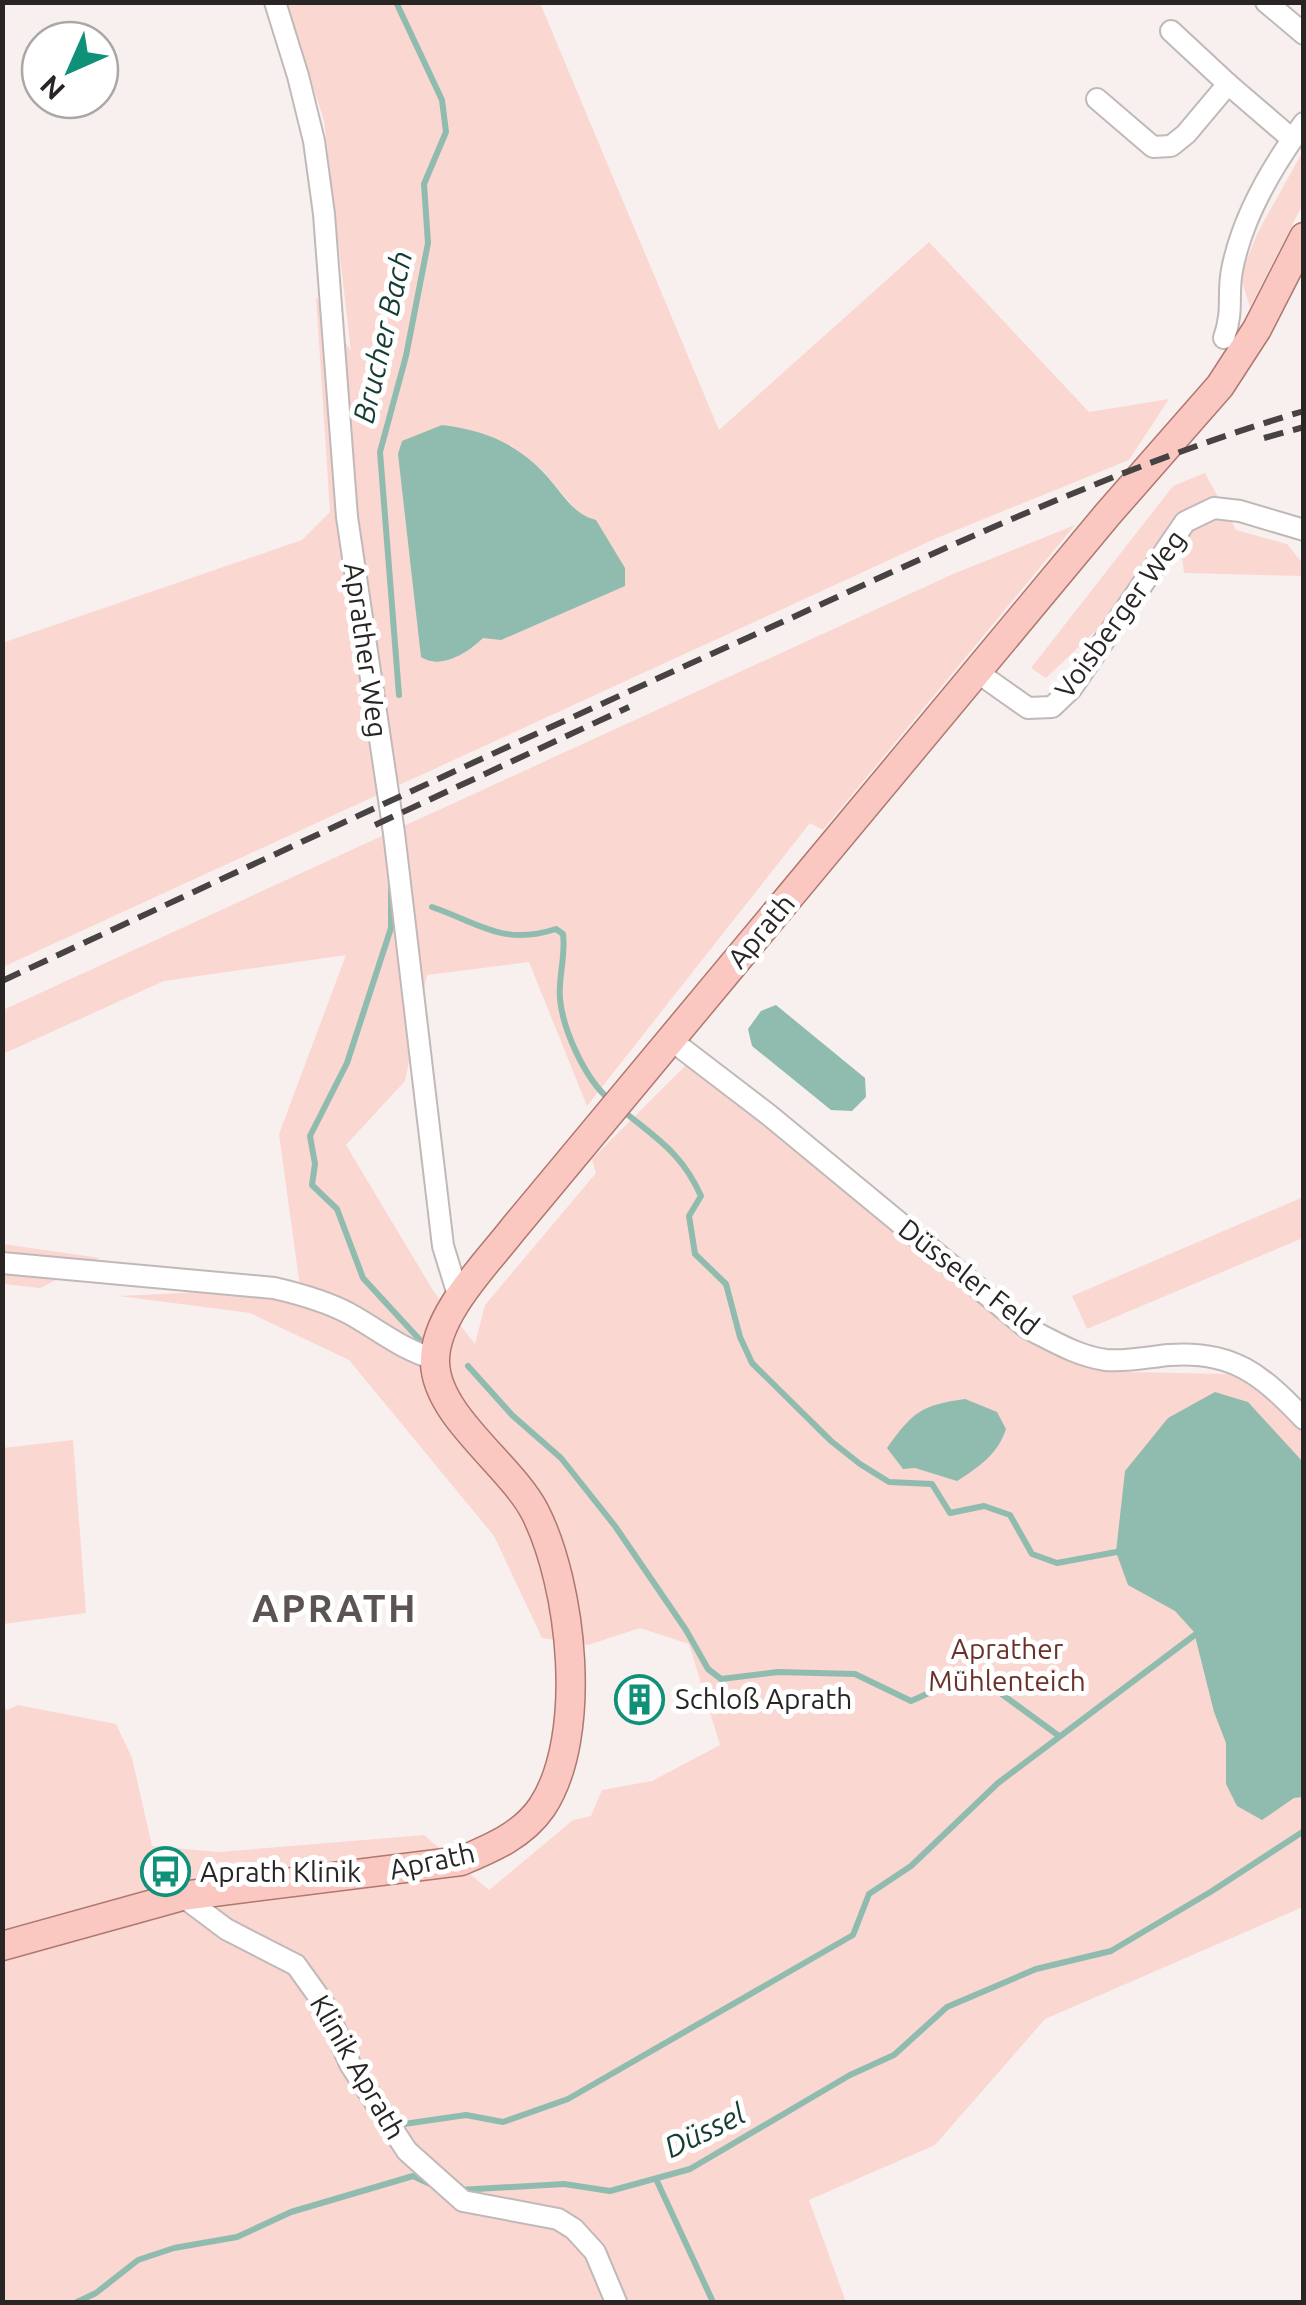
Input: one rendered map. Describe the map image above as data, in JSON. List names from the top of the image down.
{
  "streets": {
    "main road": ["Aprath"],
    "street": [
      "Voisberger Weg",
      "Aprather Weg",
      "Düsseler Feld",
      "Klinik Aprath"
    ]
  },
  "crossings": [
    ["Voisberger Weg", "Aprath"],
    ["Aprather Weg", "Aprath"],
    ["Aprath", "Düsseler Feld"],
    ["Aprath", "Klinik Aprath"]
  ],
  "districts": ["APRATH"],
  "water": ["Brucher Bach", "Düssel"],
  "parks": ["Aprather Mühlenteich"],
  "places": {
    "building": ["Schloß Aprath"],
    "bus stop": ["Aprath Klinik"]
  },
  "north": "bottom left"
}
